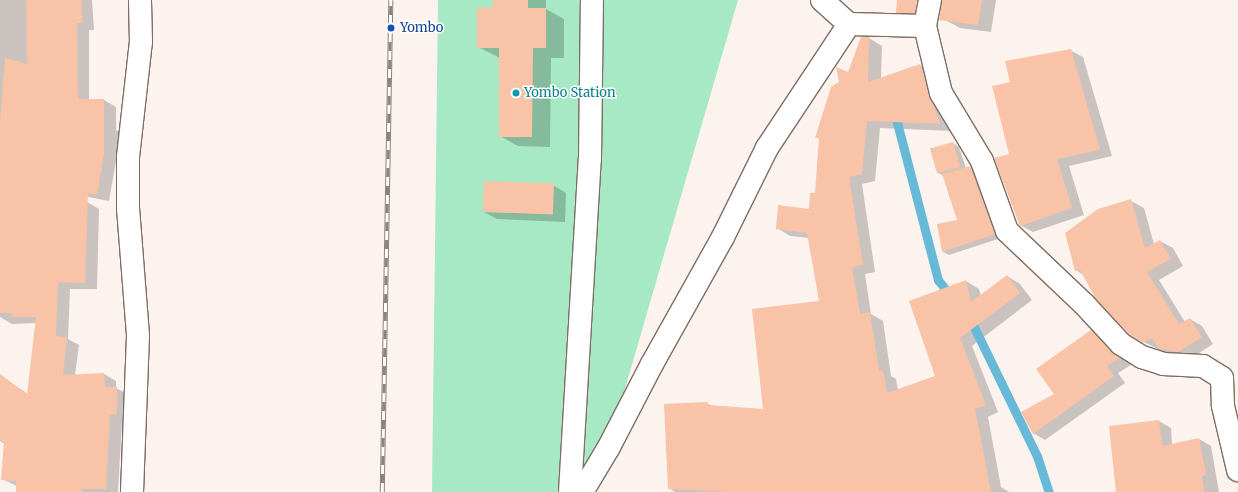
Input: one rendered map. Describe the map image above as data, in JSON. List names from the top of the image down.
{
  "places": ["Yombo", "Yombo Station"]
}
